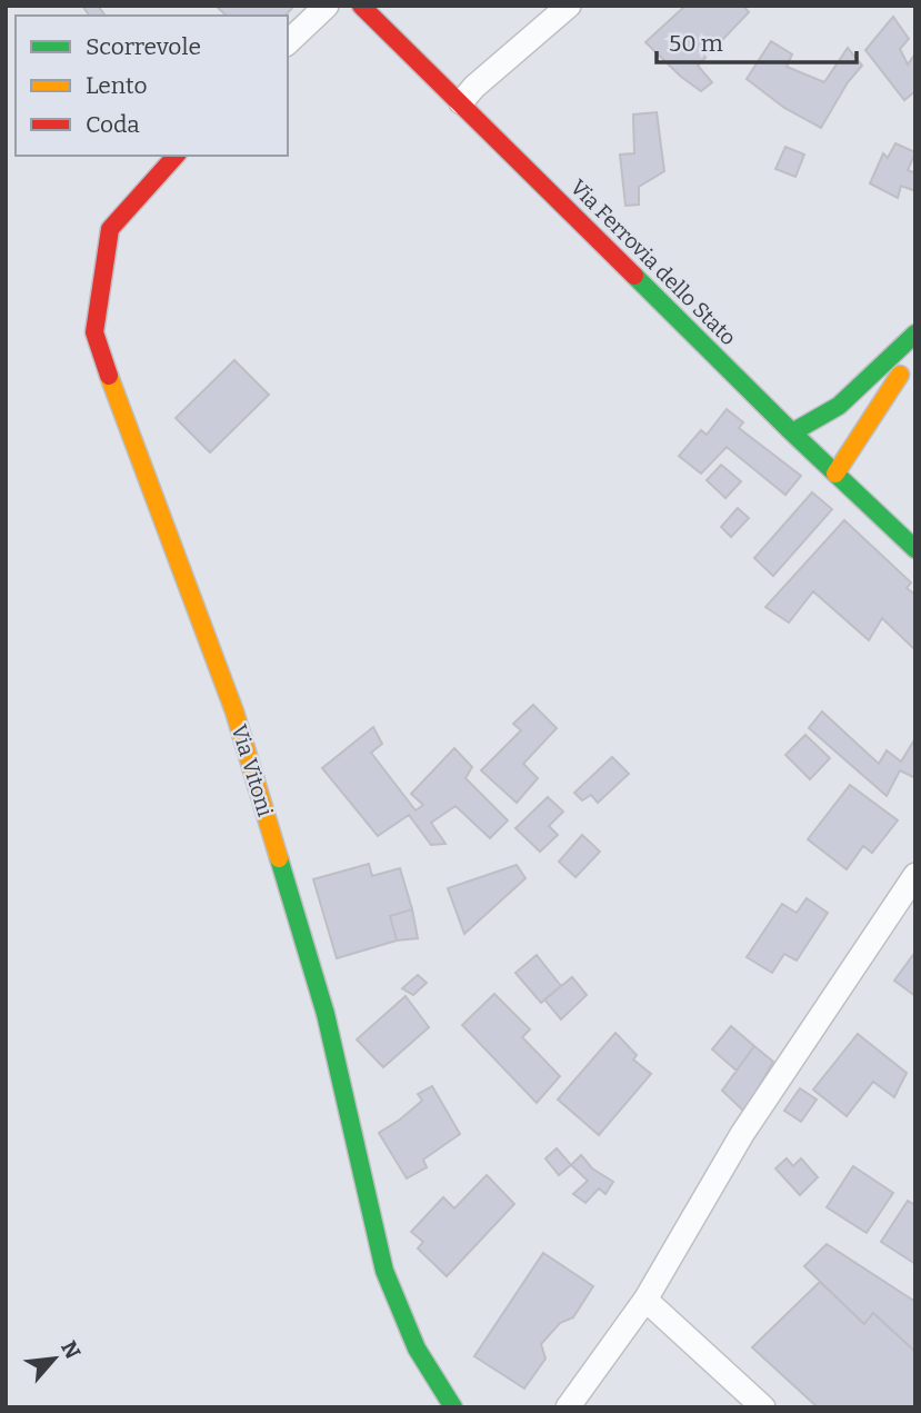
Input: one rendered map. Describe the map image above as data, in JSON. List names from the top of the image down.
{
  "streets": {
    "main road": ["Via Ferrovia dello Stato", "Via Vitoni"]
  },
  "legend": ["Scorrevole", "Lento", "Coda"],
  "scale_bar": "50 m",
  "north": "top right"
}
